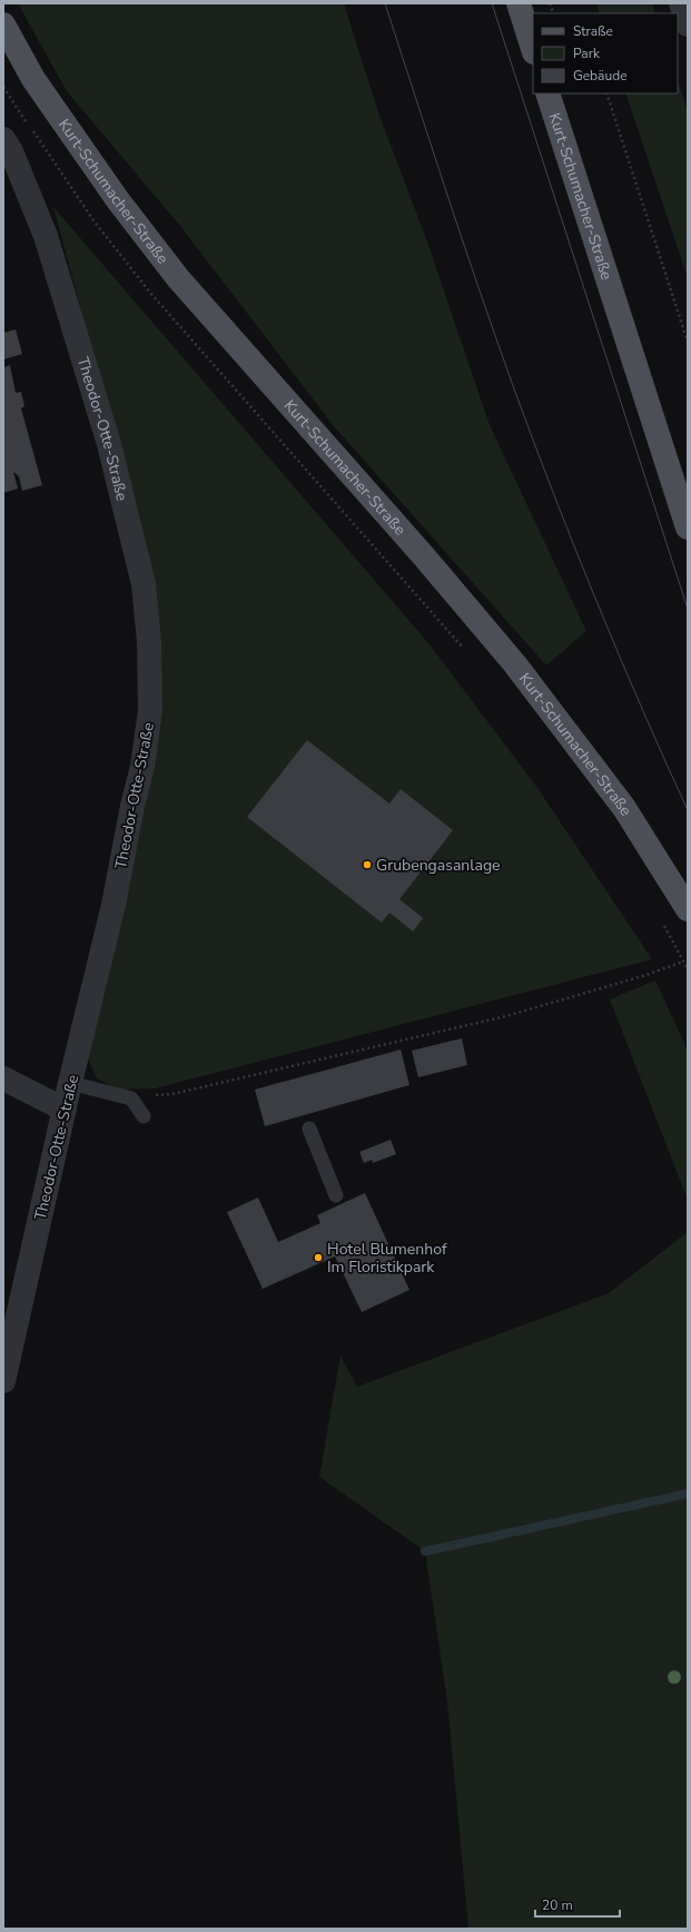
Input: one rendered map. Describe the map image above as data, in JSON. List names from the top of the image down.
{
  "streets": {
    "main road": ["Kurt-Schumacher-Straße"],
    "street": ["Theodor-Otte-Straße"]
  },
  "places": ["Grubengasanlage", "Hotel Blumenhof Im Floristikpark"],
  "legend": ["Straße", "Park", "Gebäude"],
  "scale_bar": "20 m"
}
